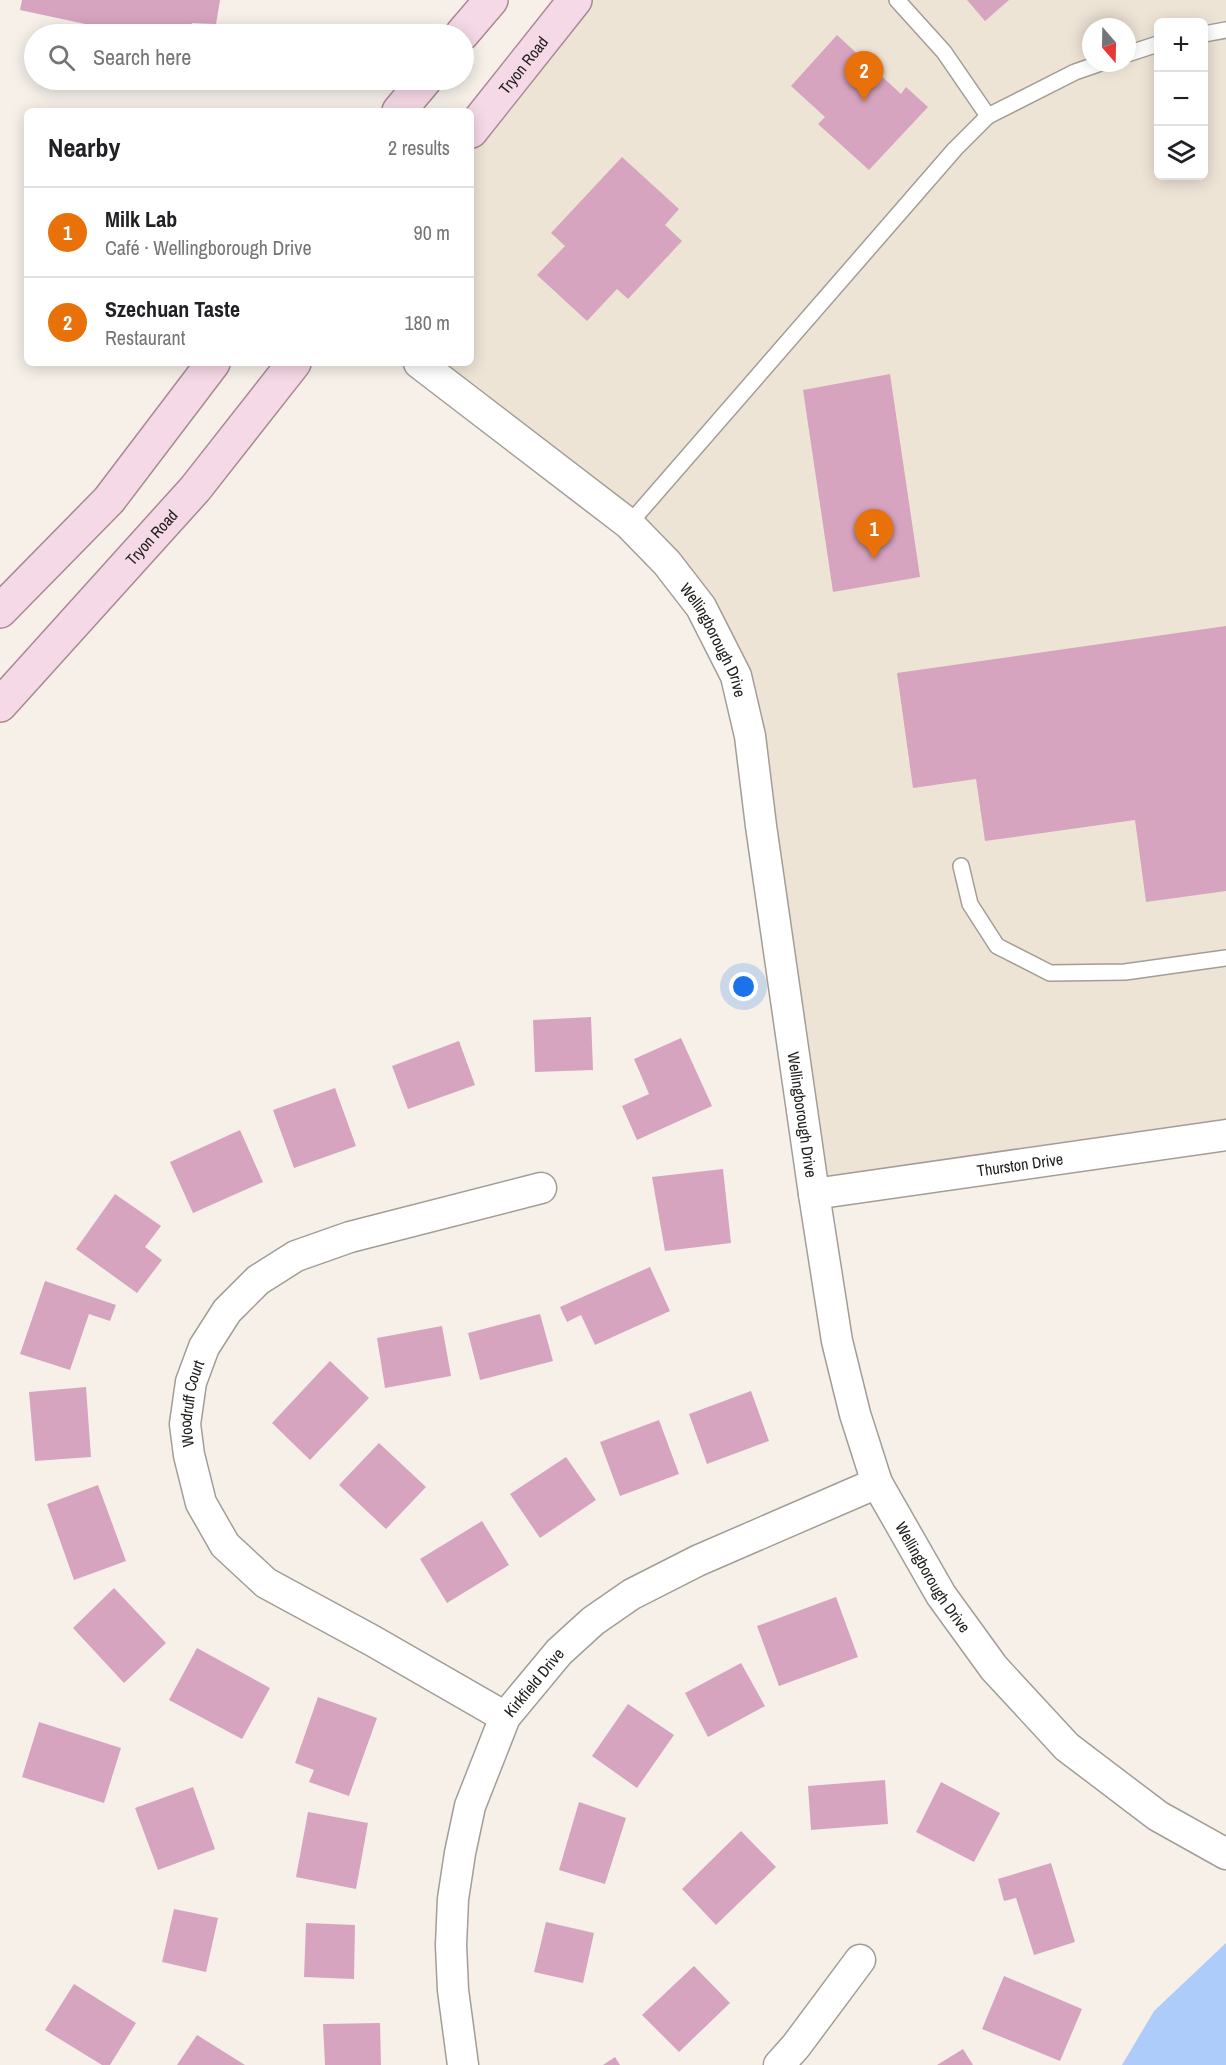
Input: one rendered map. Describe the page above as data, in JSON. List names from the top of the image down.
{
  "streets": {
    "main road": ["Tryon Road"],
    "street": [
      "Wellingborough Drive",
      "Thurston Drive",
      "Woodruff Court",
      "Kirkfield Drive"
    ]
  },
  "crossings": [
    ["Wellingborough Drive", "Thurston Drive"],
    ["Wellingborough Drive", "Kirkfield Drive"],
    ["Woodruff Court", "Kirkfield Drive"]
  ],
  "north": "bottom",
  "page": {
    "map_buttons": ["+", "−"],
    "search": "Search here",
    "pins": ["2", "1"],
    "heading": ["Nearby", "2 results"],
    "list": [
      {
        "mark": "1",
        "name": "Milk Lab",
        "note": "Café · Wellingborough Drive",
        "value": "90 m"
      },
      {
        "mark": "2",
        "name": "Szechuan Taste",
        "note": "Restaurant",
        "value": "180 m"
      }
    ]
  }
}
